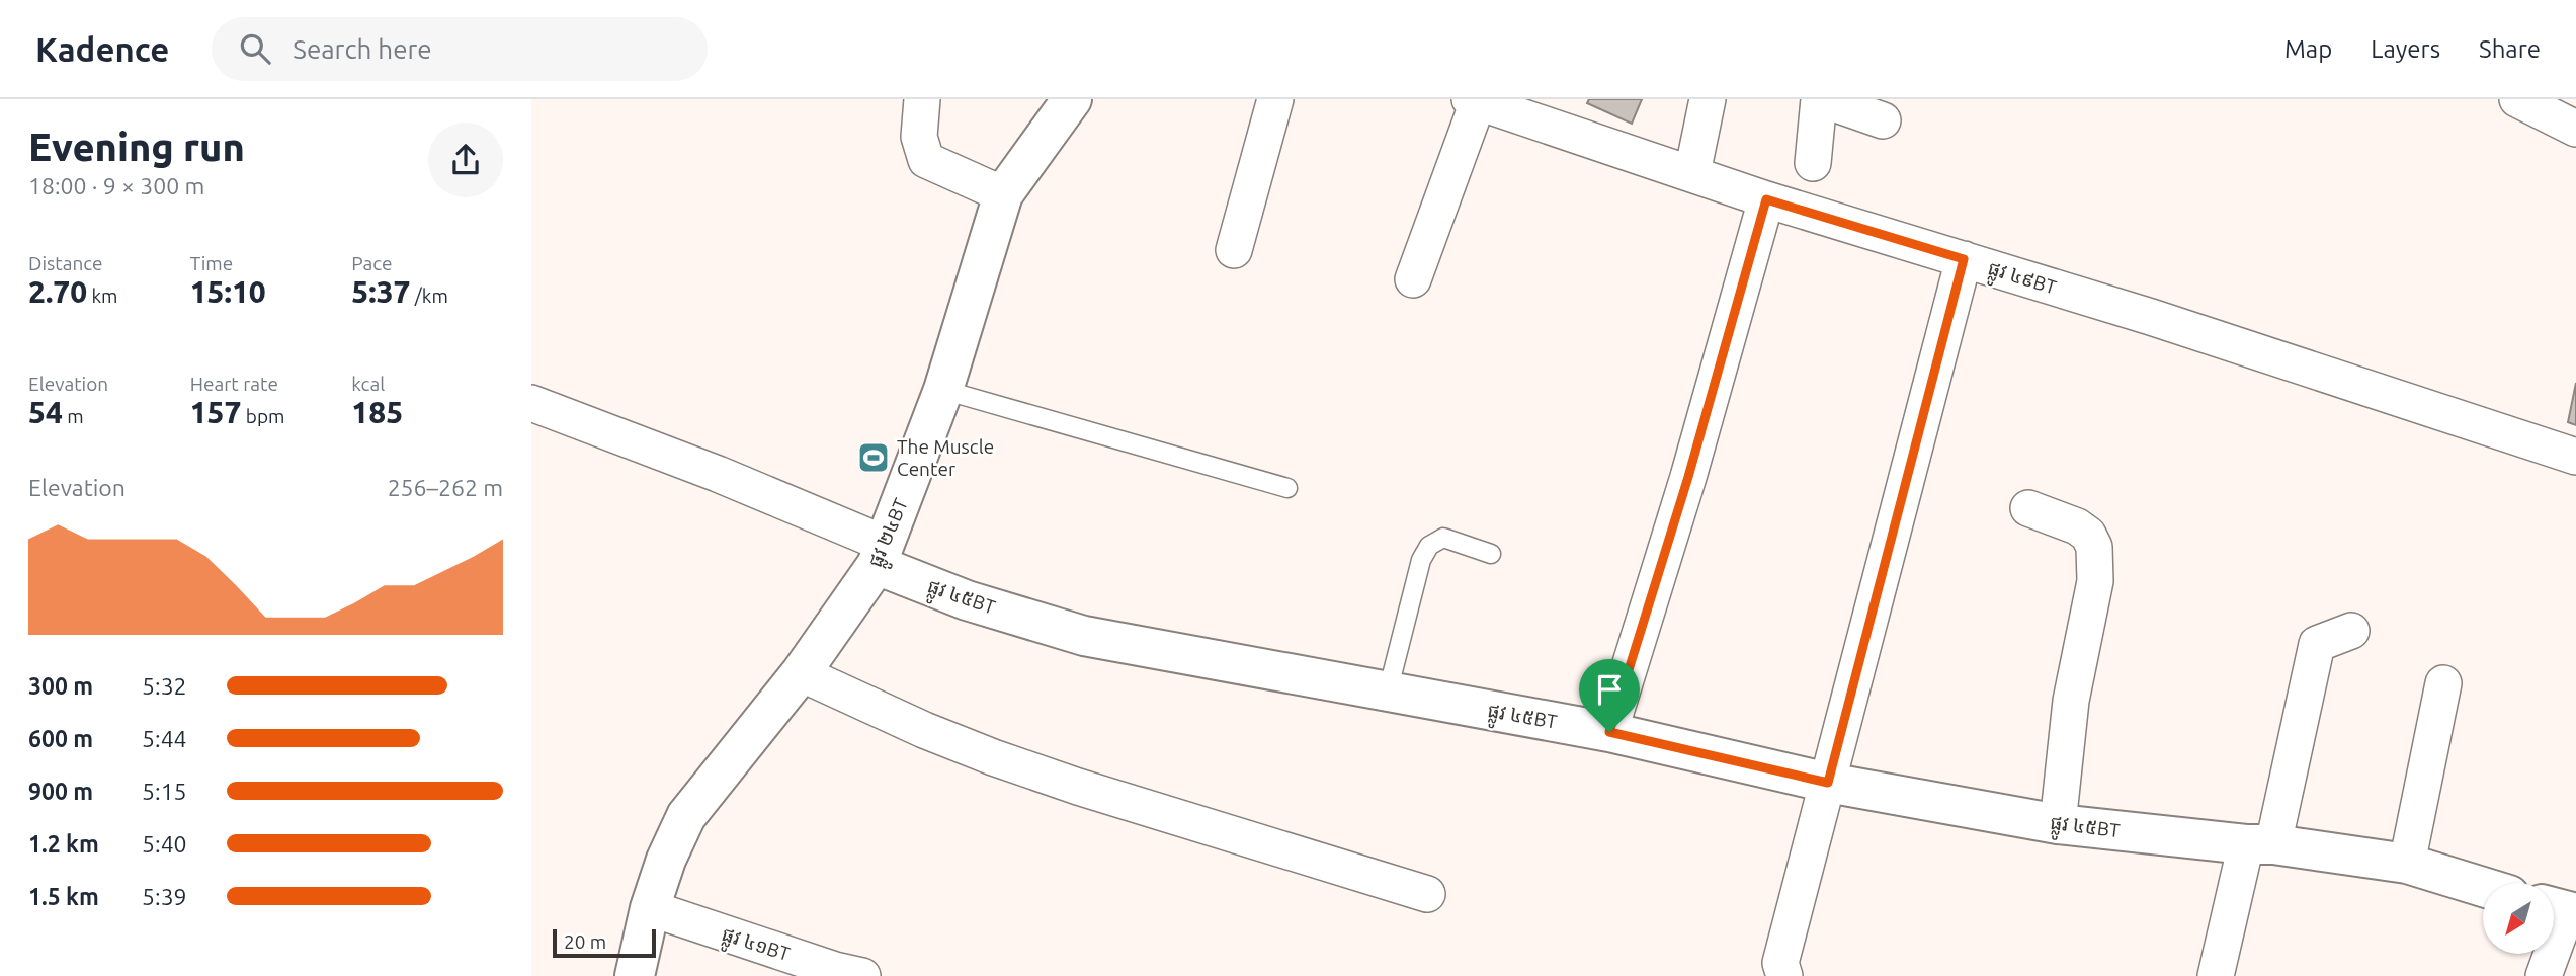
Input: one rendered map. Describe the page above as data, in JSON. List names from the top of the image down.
{
  "streets": {
    "street": [
      "ផ្លូវ ៤៩BT",
      "ផ្លូវ ២៤BT",
      "ផ្លូវ ៤៥BT",
      "ផ្លូវ ៤១BT"
    ]
  },
  "crossings": [
    ["ផ្លូវ ២៤BT", "ផ្លូវ ៤៥BT"],
    ["ផ្លូវ ២៤BT", "ផ្លូវ ៤១BT"]
  ],
  "places": {
    "sports": ["The Muscle Center"]
  },
  "scale_bar": "20 m",
  "north": "bottom left",
  "page": {
    "header": "Kadence",
    "search": "Search here",
    "nav": ["Map", "Layers", "Share"],
    "heading": ["Evening run", "18:00 · 9 × 300 m"],
    "stats": [
      ["Distance", "2.70 km"],
      ["Time", "15:10"],
      ["Pace", "5:37 /km"],
      ["Elevation", "54 m"],
      ["Heart rate", "157 bpm"],
      ["kcal", "185"]
    ],
    "chart": ["Elevation", "256–262 m"],
    "list": [
      {
        "name": "300 m",
        "note": "5:32"
      },
      {
        "name": "600 m",
        "note": "5:44"
      },
      {
        "name": "900 m",
        "note": "5:15"
      },
      {
        "name": "1.2 km",
        "note": "5:40"
      },
      {
        "name": "1.5 km",
        "note": "5:39"
      }
    ],
    "scale": "20 m"
  }
}
